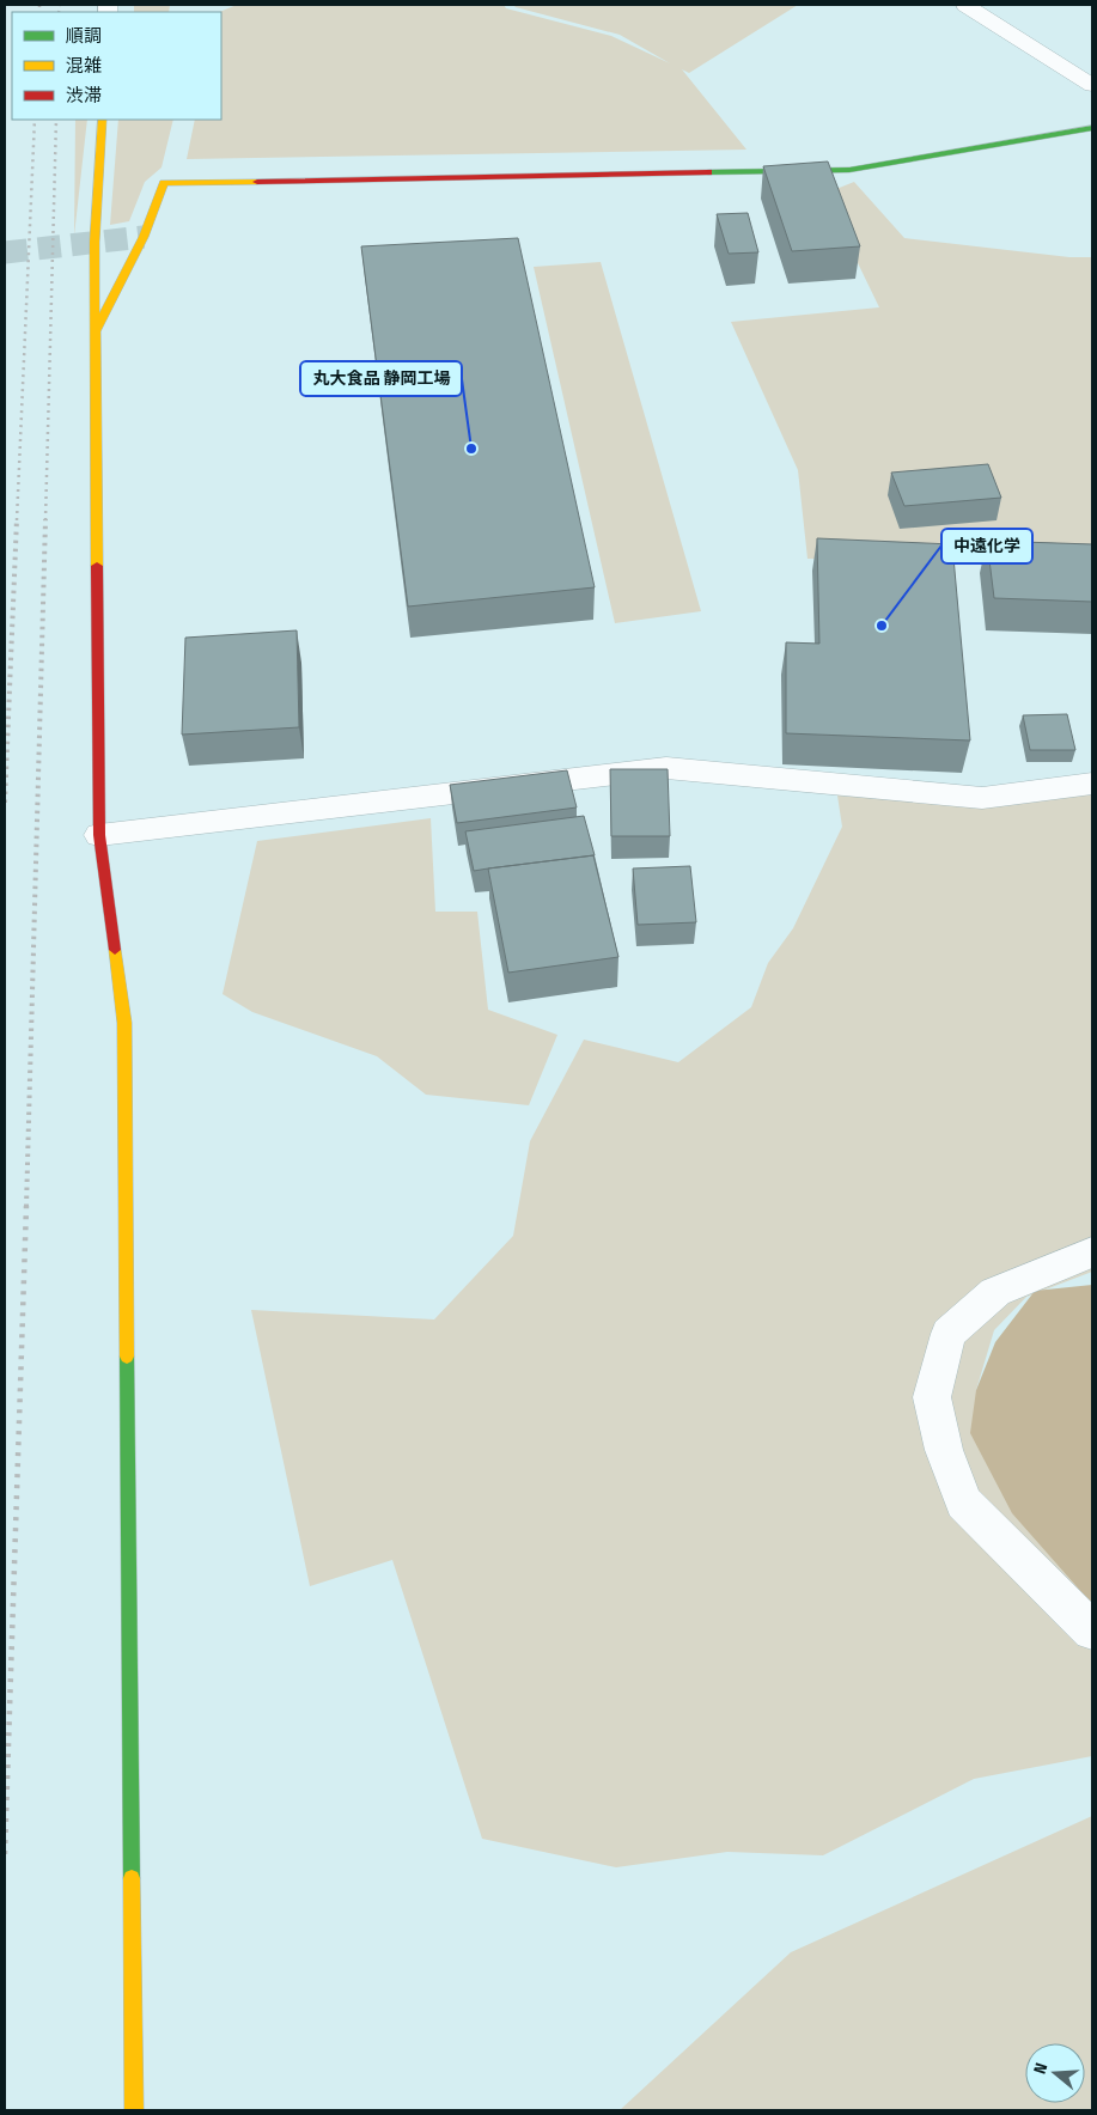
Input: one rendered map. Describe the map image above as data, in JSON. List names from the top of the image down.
{
  "places": ["丸大食品 静岡工場", "中遠化学"],
  "legend": ["順調", "混雑", "渋滞"],
  "north": "left"
}
